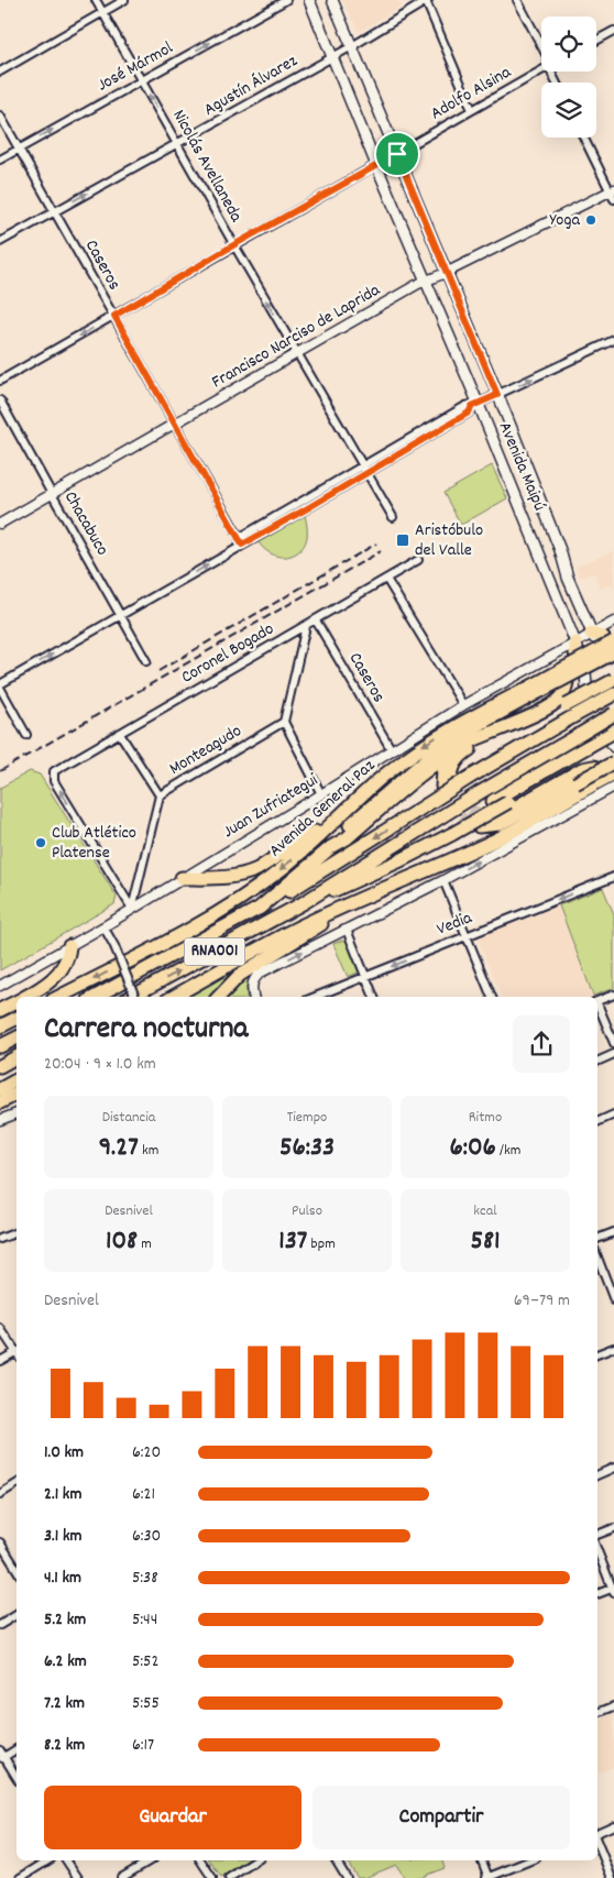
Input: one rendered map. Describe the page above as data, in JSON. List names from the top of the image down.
{
  "streets": {
    "highway": ["Avenida General Paz", "RNA001"],
    "main road": ["Avenida Maipú"],
    "street": [
      "José Mármol",
      "Agustín Álvarez",
      "Adolfo Alsina",
      "Nicolás Avellaneda",
      "Caseros",
      "Francisco Narciso de Laprida",
      "Chacabuco",
      "Coronel Bogado",
      "Monteagudo",
      "Juan Zufriategui",
      "Vedia"
    ]
  },
  "crossings": [
    ["José Mármol", "Nicolás Avellaneda"],
    ["José Mármol", "Caseros"],
    ["Agustín Álvarez", "Nicolás Avellaneda"],
    ["Agustín Álvarez", "Caseros"],
    ["Agustín Álvarez", "Avenida Maipú"],
    ["Adolfo Alsina", "Nicolás Avellaneda"],
    ["Adolfo Alsina", "Caseros"],
    ["Adolfo Alsina", "Avenida Maipú"],
    ["Nicolás Avellaneda", "Francisco Narciso de Laprida"],
    ["Caseros", "Francisco Narciso de Laprida"],
    ["Caseros", "Coronel Bogado"],
    ["Caseros", "Juan Zufriategui"],
    ["Francisco Narciso de Laprida", "Avenida Maipú"],
    ["Francisco Narciso de Laprida", "Chacabuco"],
    ["Avenida Maipú", "Juan Zufriategui"],
    ["Avenida Maipú", "Avenida General Paz"],
    ["Coronel Bogado", "Monteagudo"],
    ["Coronel Bogado", "Juan Zufriategui"],
    ["Monteagudo", "Juan Zufriategui"],
    ["Juan Zufriategui", "Avenida General Paz"]
  ],
  "one_way": ["José Mármol"],
  "places": {
    "other": ["Yoga", "Club Atlético Platense"],
    "transit": ["Aristóbulo del Valle"]
  },
  "page": {
    "heading": ["Carrera nocturna", "20:04 · 9 × 1.0 km"],
    "stats": [
      ["Distancia", "9.27 km"],
      ["Tiempo", "56:33"],
      ["Ritmo", "6:06 /km"],
      ["Desnivel", "108 m"],
      ["Pulso", "137 bpm"],
      ["kcal", "581"]
    ],
    "chart": ["Desnivel", "69–79 m"],
    "list": [
      {
        "name": "1.0 km",
        "note": "6:20"
      },
      {
        "name": "2.1 km",
        "note": "6:21"
      },
      {
        "name": "3.1 km",
        "note": "6:30"
      },
      {
        "name": "4.1 km",
        "note": "5:38"
      },
      {
        "name": "5.2 km",
        "note": "5:44"
      },
      {
        "name": "6.2 km",
        "note": "5:52"
      },
      {
        "name": "7.2 km",
        "note": "5:55"
      },
      {
        "name": "8.2 km",
        "note": "6:17"
      }
    ],
    "buttons": ["Guardar", "Compartir"]
  }
}
